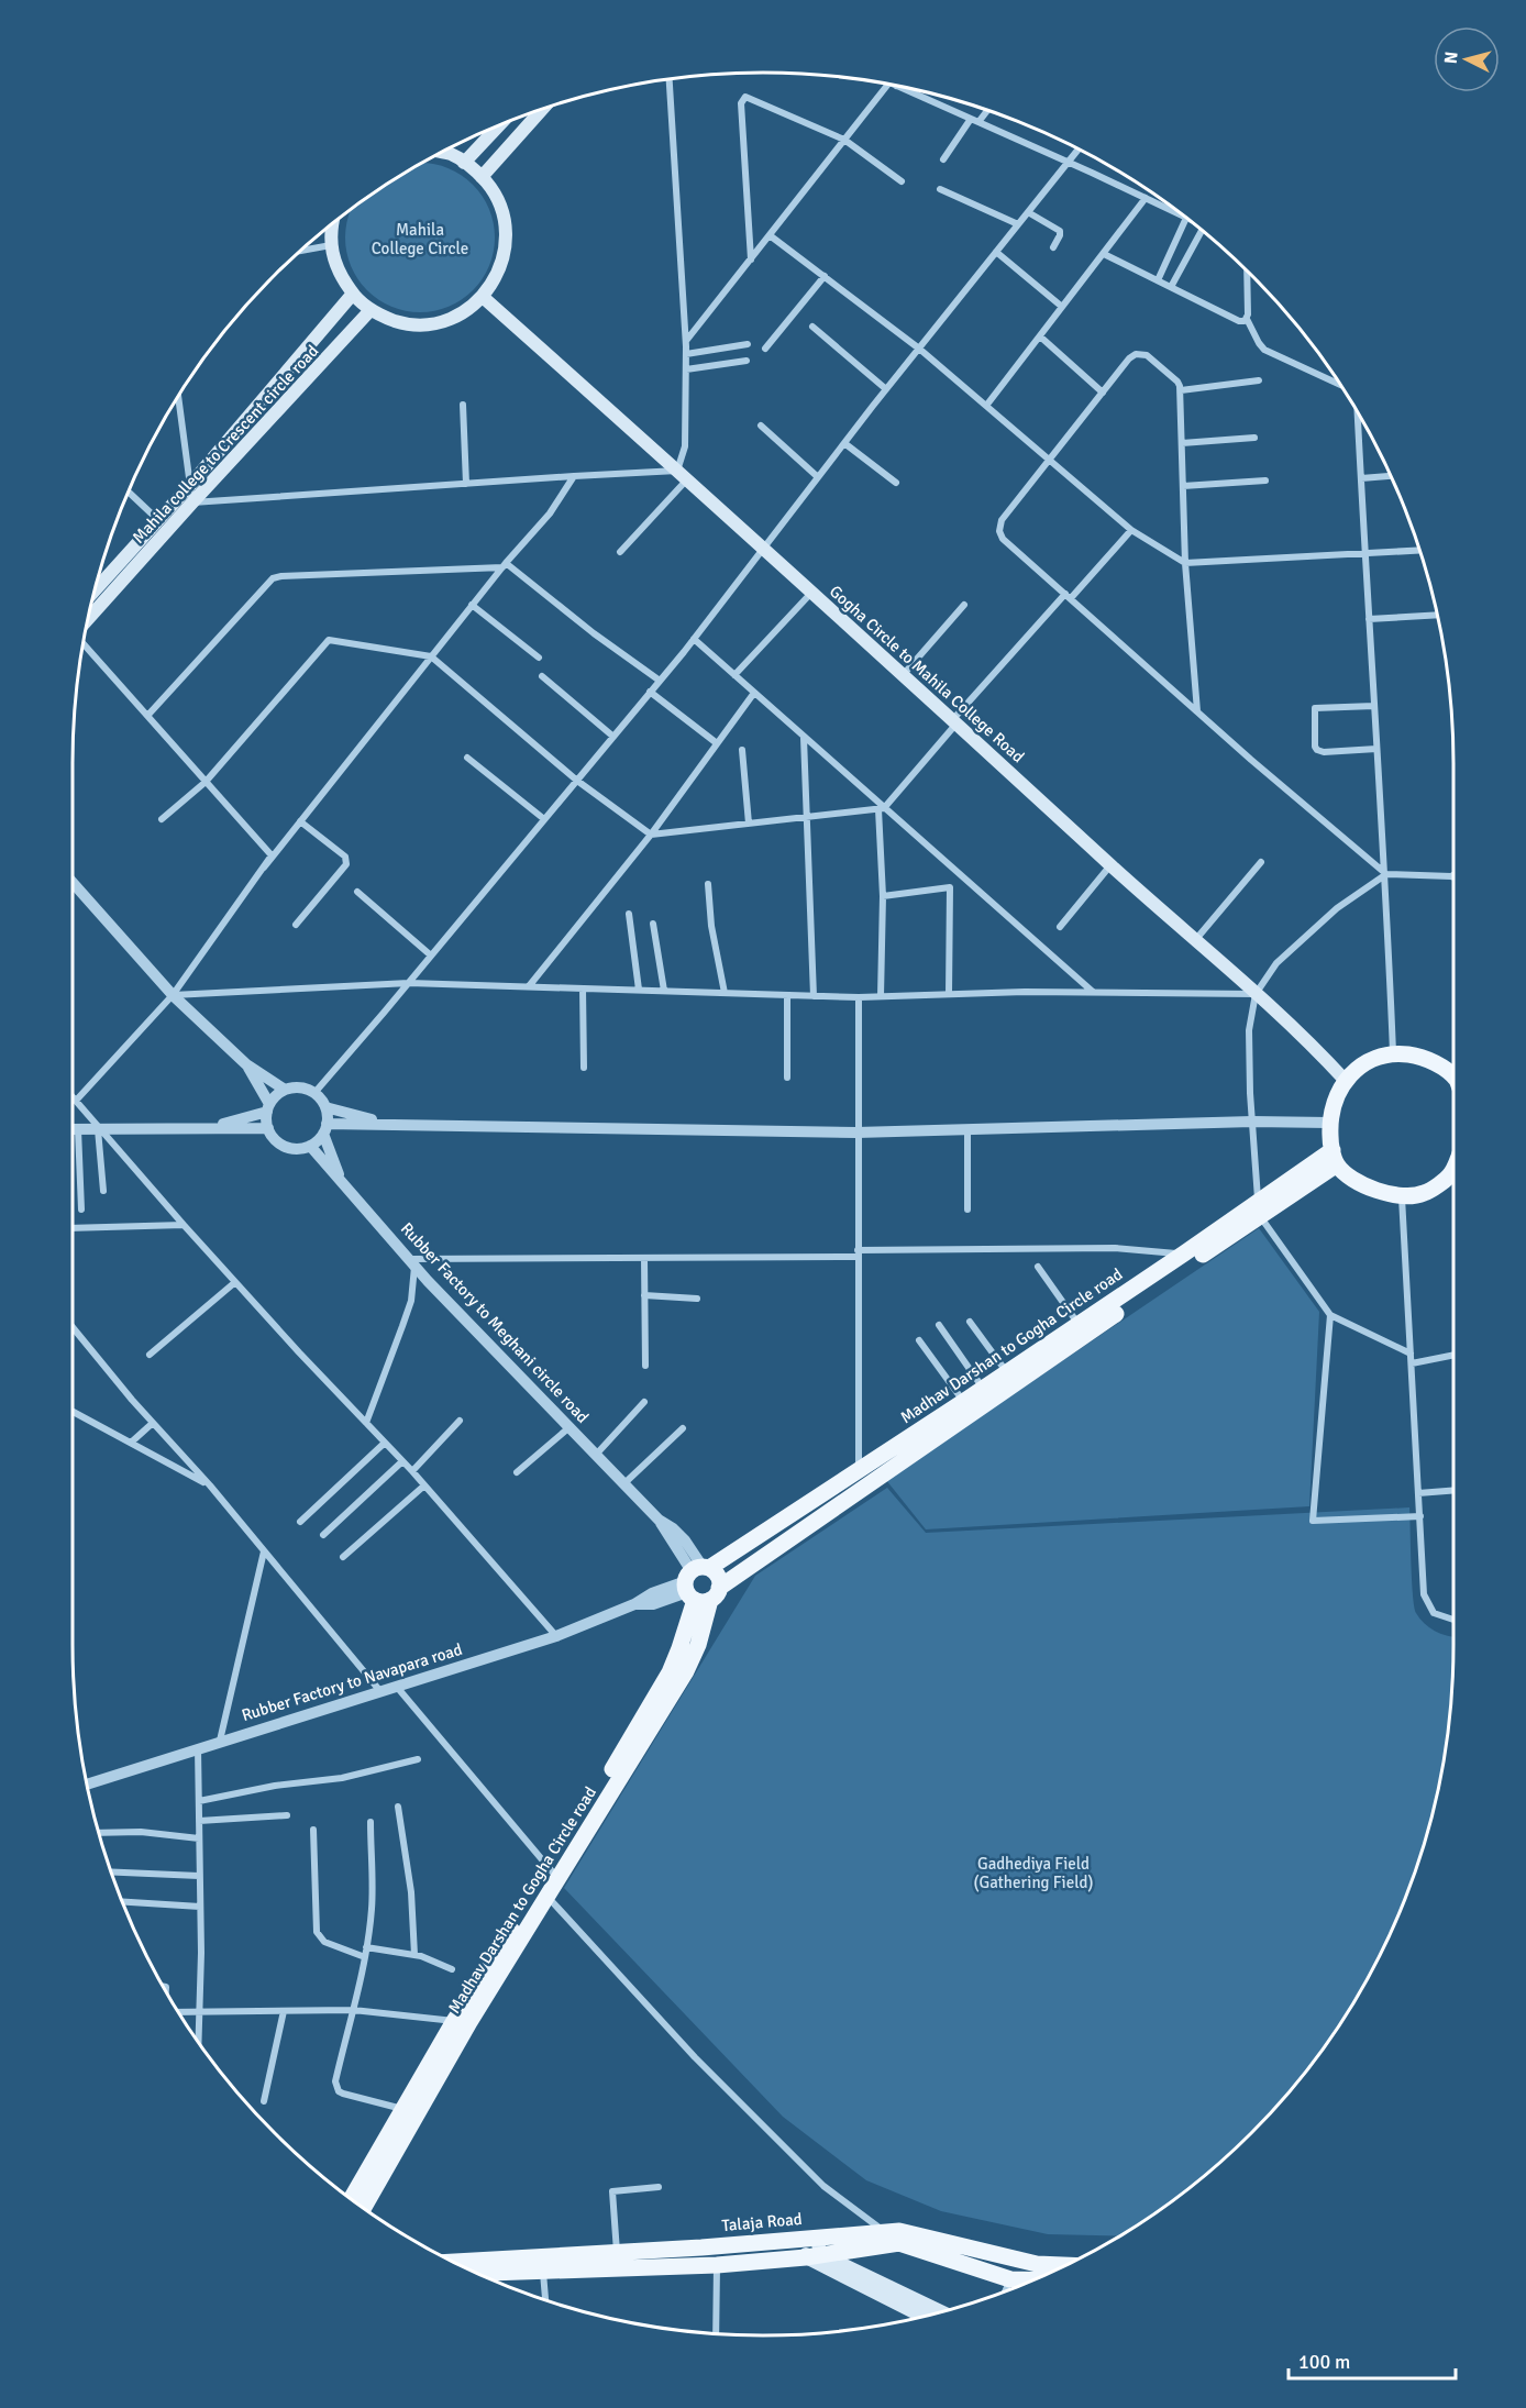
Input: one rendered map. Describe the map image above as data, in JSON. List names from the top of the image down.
{
  "streets": {
    "main road": [
      "Mahila college to Crescent circle road",
      "Gogha Circle to Mahila College Road",
      "Madhav Darshan to Gogha Circle road",
      "Talaja Road"
    ],
    "street": ["Rubber Factory to Meghani circle road", "Rubber Factory to Navapara road"]
  },
  "crossings": [
    ["Rubber Factory to Meghani circle road", "Madhav Darshan to Gogha Circle road"],
    ["Rubber Factory to Meghani circle road", "Rubber Factory to Navapara road"],
    ["Madhav Darshan to Gogha Circle road", "Rubber Factory to Navapara road"]
  ],
  "parks": ["Mahila College Circle", "Gadhediya Field (Gathering Field)"],
  "scale_bar": "100 m",
  "north": "left"
}
